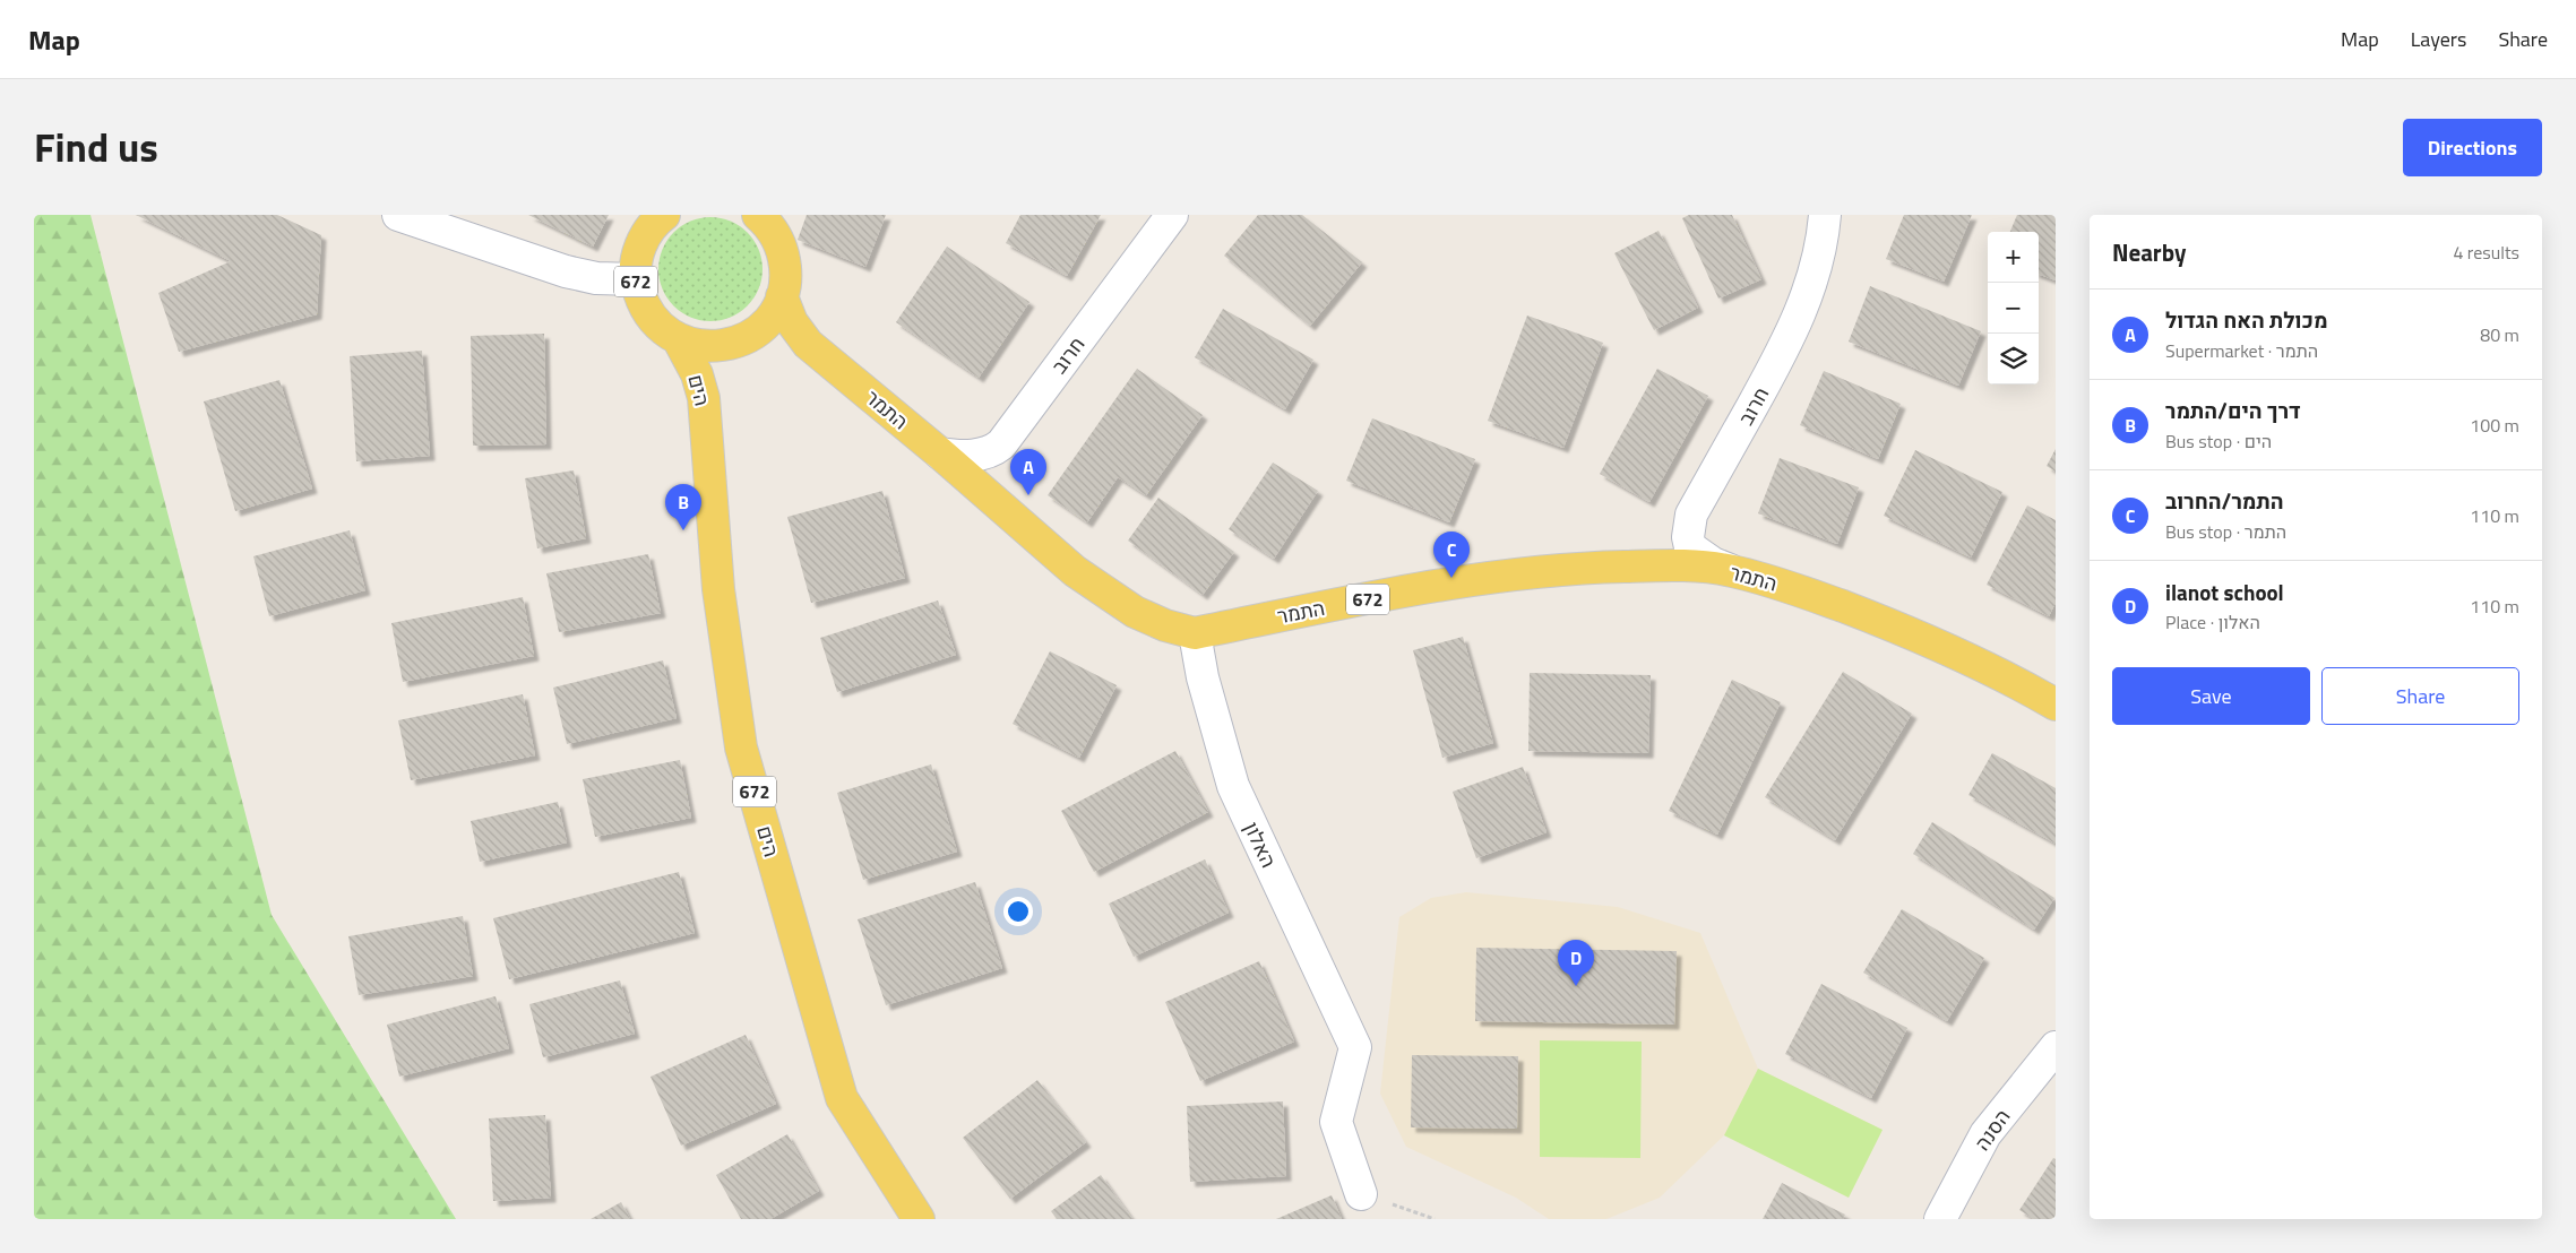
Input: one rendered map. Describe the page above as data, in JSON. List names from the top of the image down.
{
  "streets": {
    "main road": ["672", "הים", "התמר"],
    "street": ["חרוב", "האלון", "הסנה"]
  },
  "crossings": [
    ["672", "הים"],
    ["672", "התמר"],
    ["חרוב", "התמר"],
    ["התמר", "האלון"]
  ],
  "page": {
    "header": "Map",
    "nav": ["Map", "Layers", "Share"],
    "title": "Find us",
    "buttons": [
      "Directions",
      ["Save", "Share"]
    ],
    "heading": ["Nearby", "4 results"],
    "map_buttons": ["+", "−"],
    "list": [
      {
        "mark": "A",
        "name": "מכולת האח הגדול",
        "note": "Supermarket · התמר",
        "value": "80 m"
      },
      {
        "mark": "B",
        "name": "דרך הים/התמר",
        "note": "Bus stop · הים",
        "value": "100 m"
      },
      {
        "mark": "C",
        "name": "התמר/החרוב",
        "note": "Bus stop · התמר",
        "value": "110 m"
      },
      {
        "mark": "D",
        "name": "ilanot school",
        "note": "Place · האלון",
        "value": "110 m"
      }
    ],
    "pins": [
      "A",
      "B",
      "C",
      "D"
    ]
  }
}
